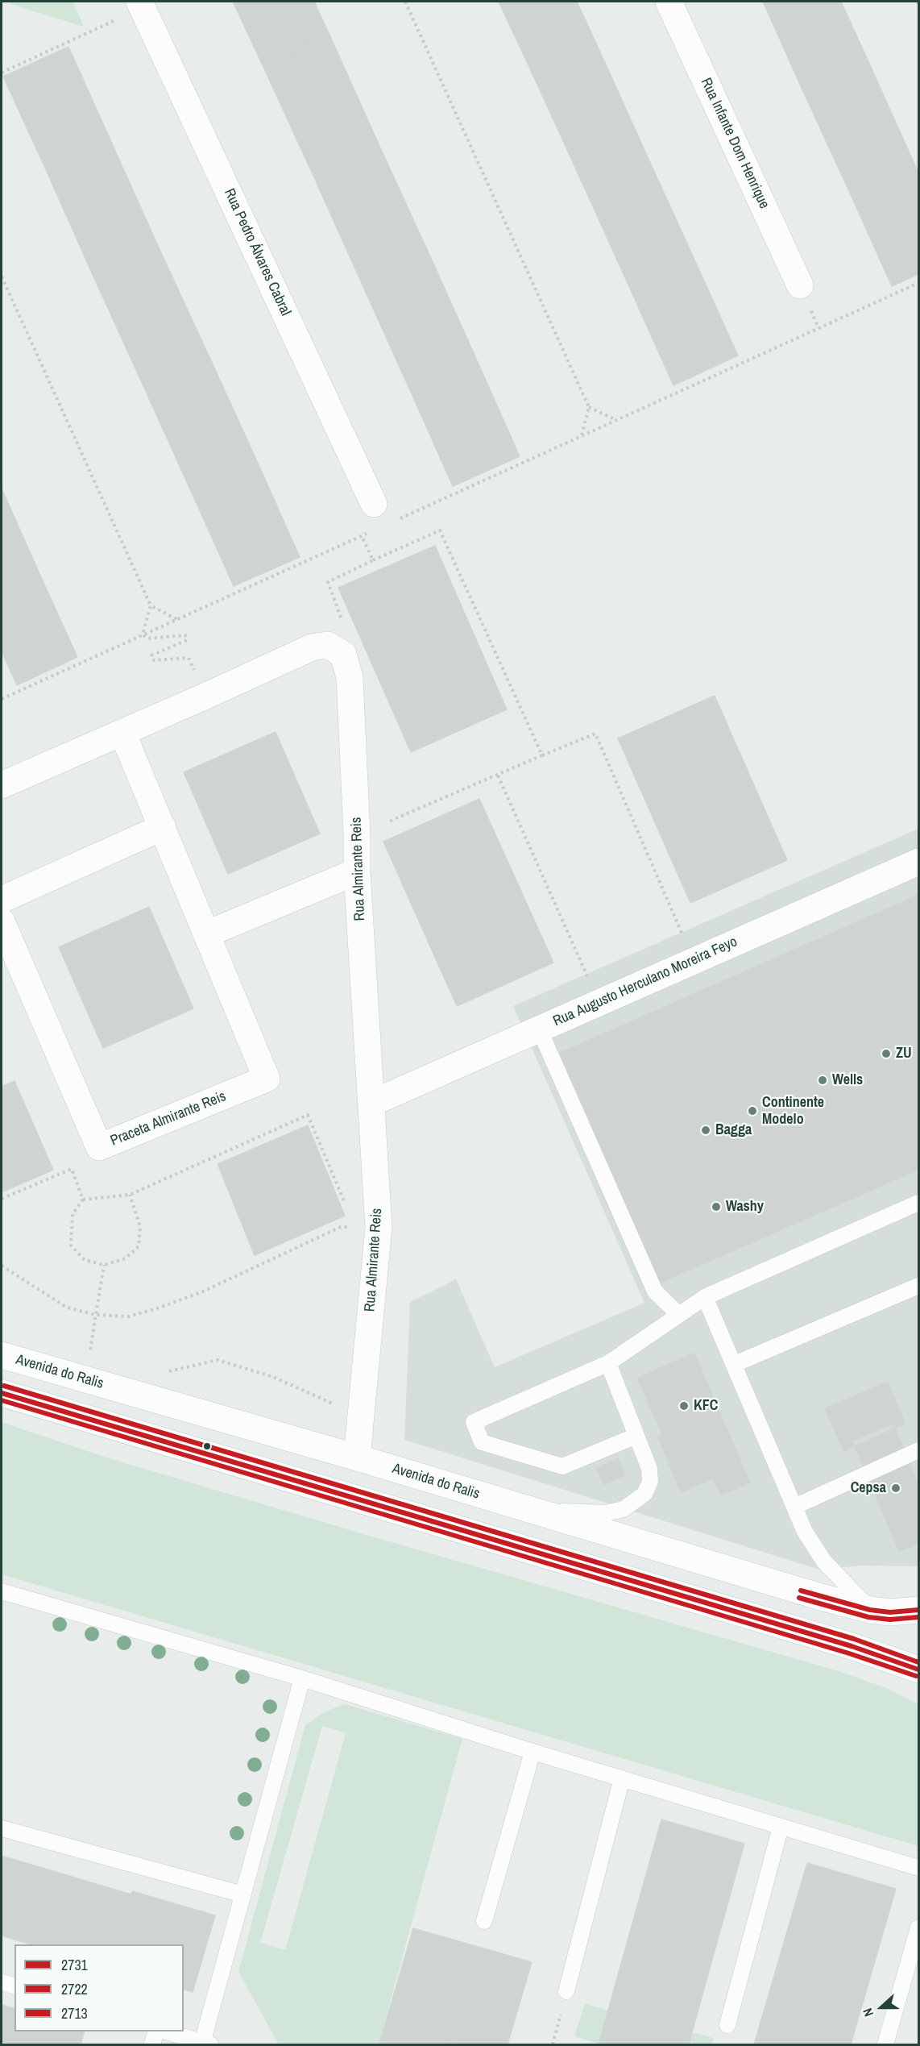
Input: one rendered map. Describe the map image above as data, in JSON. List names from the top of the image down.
{
  "streets": {
    "street": [
      "Rua Infante Dom Henrique",
      "Rua Pedro Álvares Cabral",
      "Rua Almirante Reis",
      "Rua Augusto Herculano Moreira Feyo",
      "Praceta Almirante Reis",
      "Avenida do Ralis"
    ]
  },
  "crossings": [
    ["Rua Almirante Reis", "Rua Augusto Herculano Moreira Feyo"],
    ["Rua Almirante Reis", "Avenida do Ralis"]
  ],
  "places": [
    "ZU",
    "Wells",
    "Continente Modelo",
    "Bagga",
    "Washy",
    "KFC",
    "Cepsa"
  ],
  "lines": ["transit line 2713", "transit line 2731", "transit line 2722"],
  "legend": ["2731", "2722", "2713"],
  "north": "left"
}
